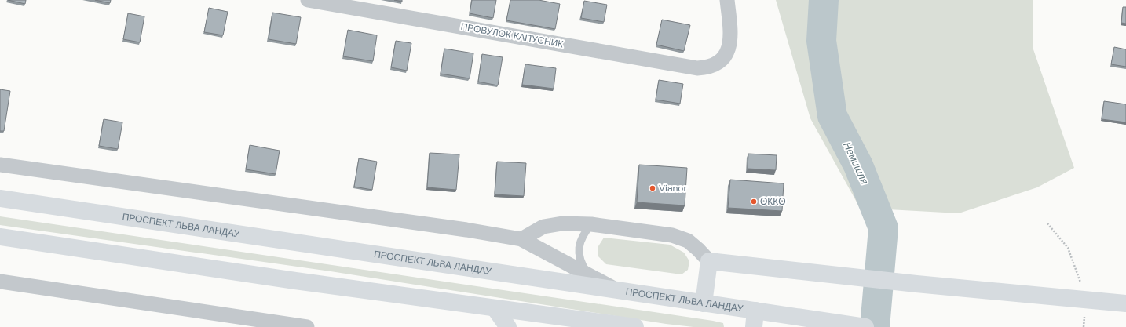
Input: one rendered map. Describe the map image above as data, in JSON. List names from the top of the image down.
{
  "streets": {
    "main road": ["ПРОСПЕКТ ЛЬВА ЛАНДАУ"],
    "street": ["ПРОВУЛОК КАПУСНИК"]
  },
  "water": ["Немишля"],
  "places": ["Vianor", "ОККО"]
}
